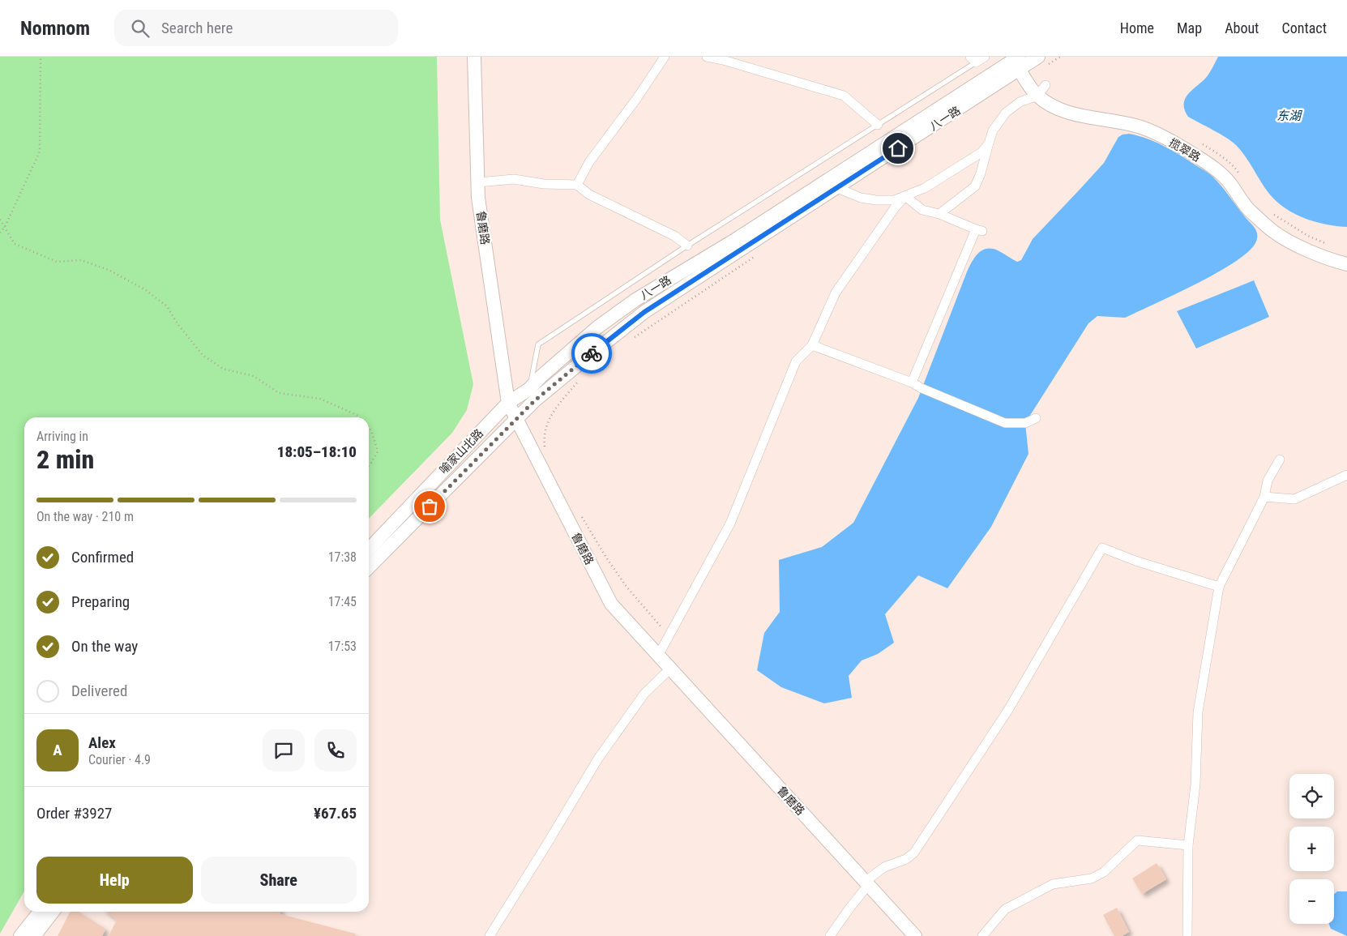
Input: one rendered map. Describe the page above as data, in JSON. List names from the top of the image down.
{
  "streets": {
    "main road": [
      "八一路",
      "揽翠路",
      "鲁磨路",
      "喻家山北路"
    ]
  },
  "crossings": [
    ["八一路", "揽翠路"],
    ["八一路", "鲁磨路"],
    ["八一路", "喻家山北路"],
    ["鲁磨路", "喻家山北路"]
  ],
  "water": ["东湖"],
  "page": {
    "header": "Nomnom",
    "search": "Search here",
    "nav": [
      "Home",
      "Map",
      "About",
      "Contact"
    ],
    "heading": ["2 min", "Arriving in", "18:05–18:10"],
    "panel": [
      "Alex",
      "Courier · 4.9",
      "Order #3927",
      "¥67.65"
    ],
    "bar": "On the way · 210 m",
    "list": [
      ["Confirmed", "17:38"],
      ["Preparing", "17:45"],
      ["On the way", "17:53"],
      "Delivered"
    ],
    "round": "A",
    "map_buttons": ["+", "−"],
    "buttons": ["Help", "Share"]
  }
}
